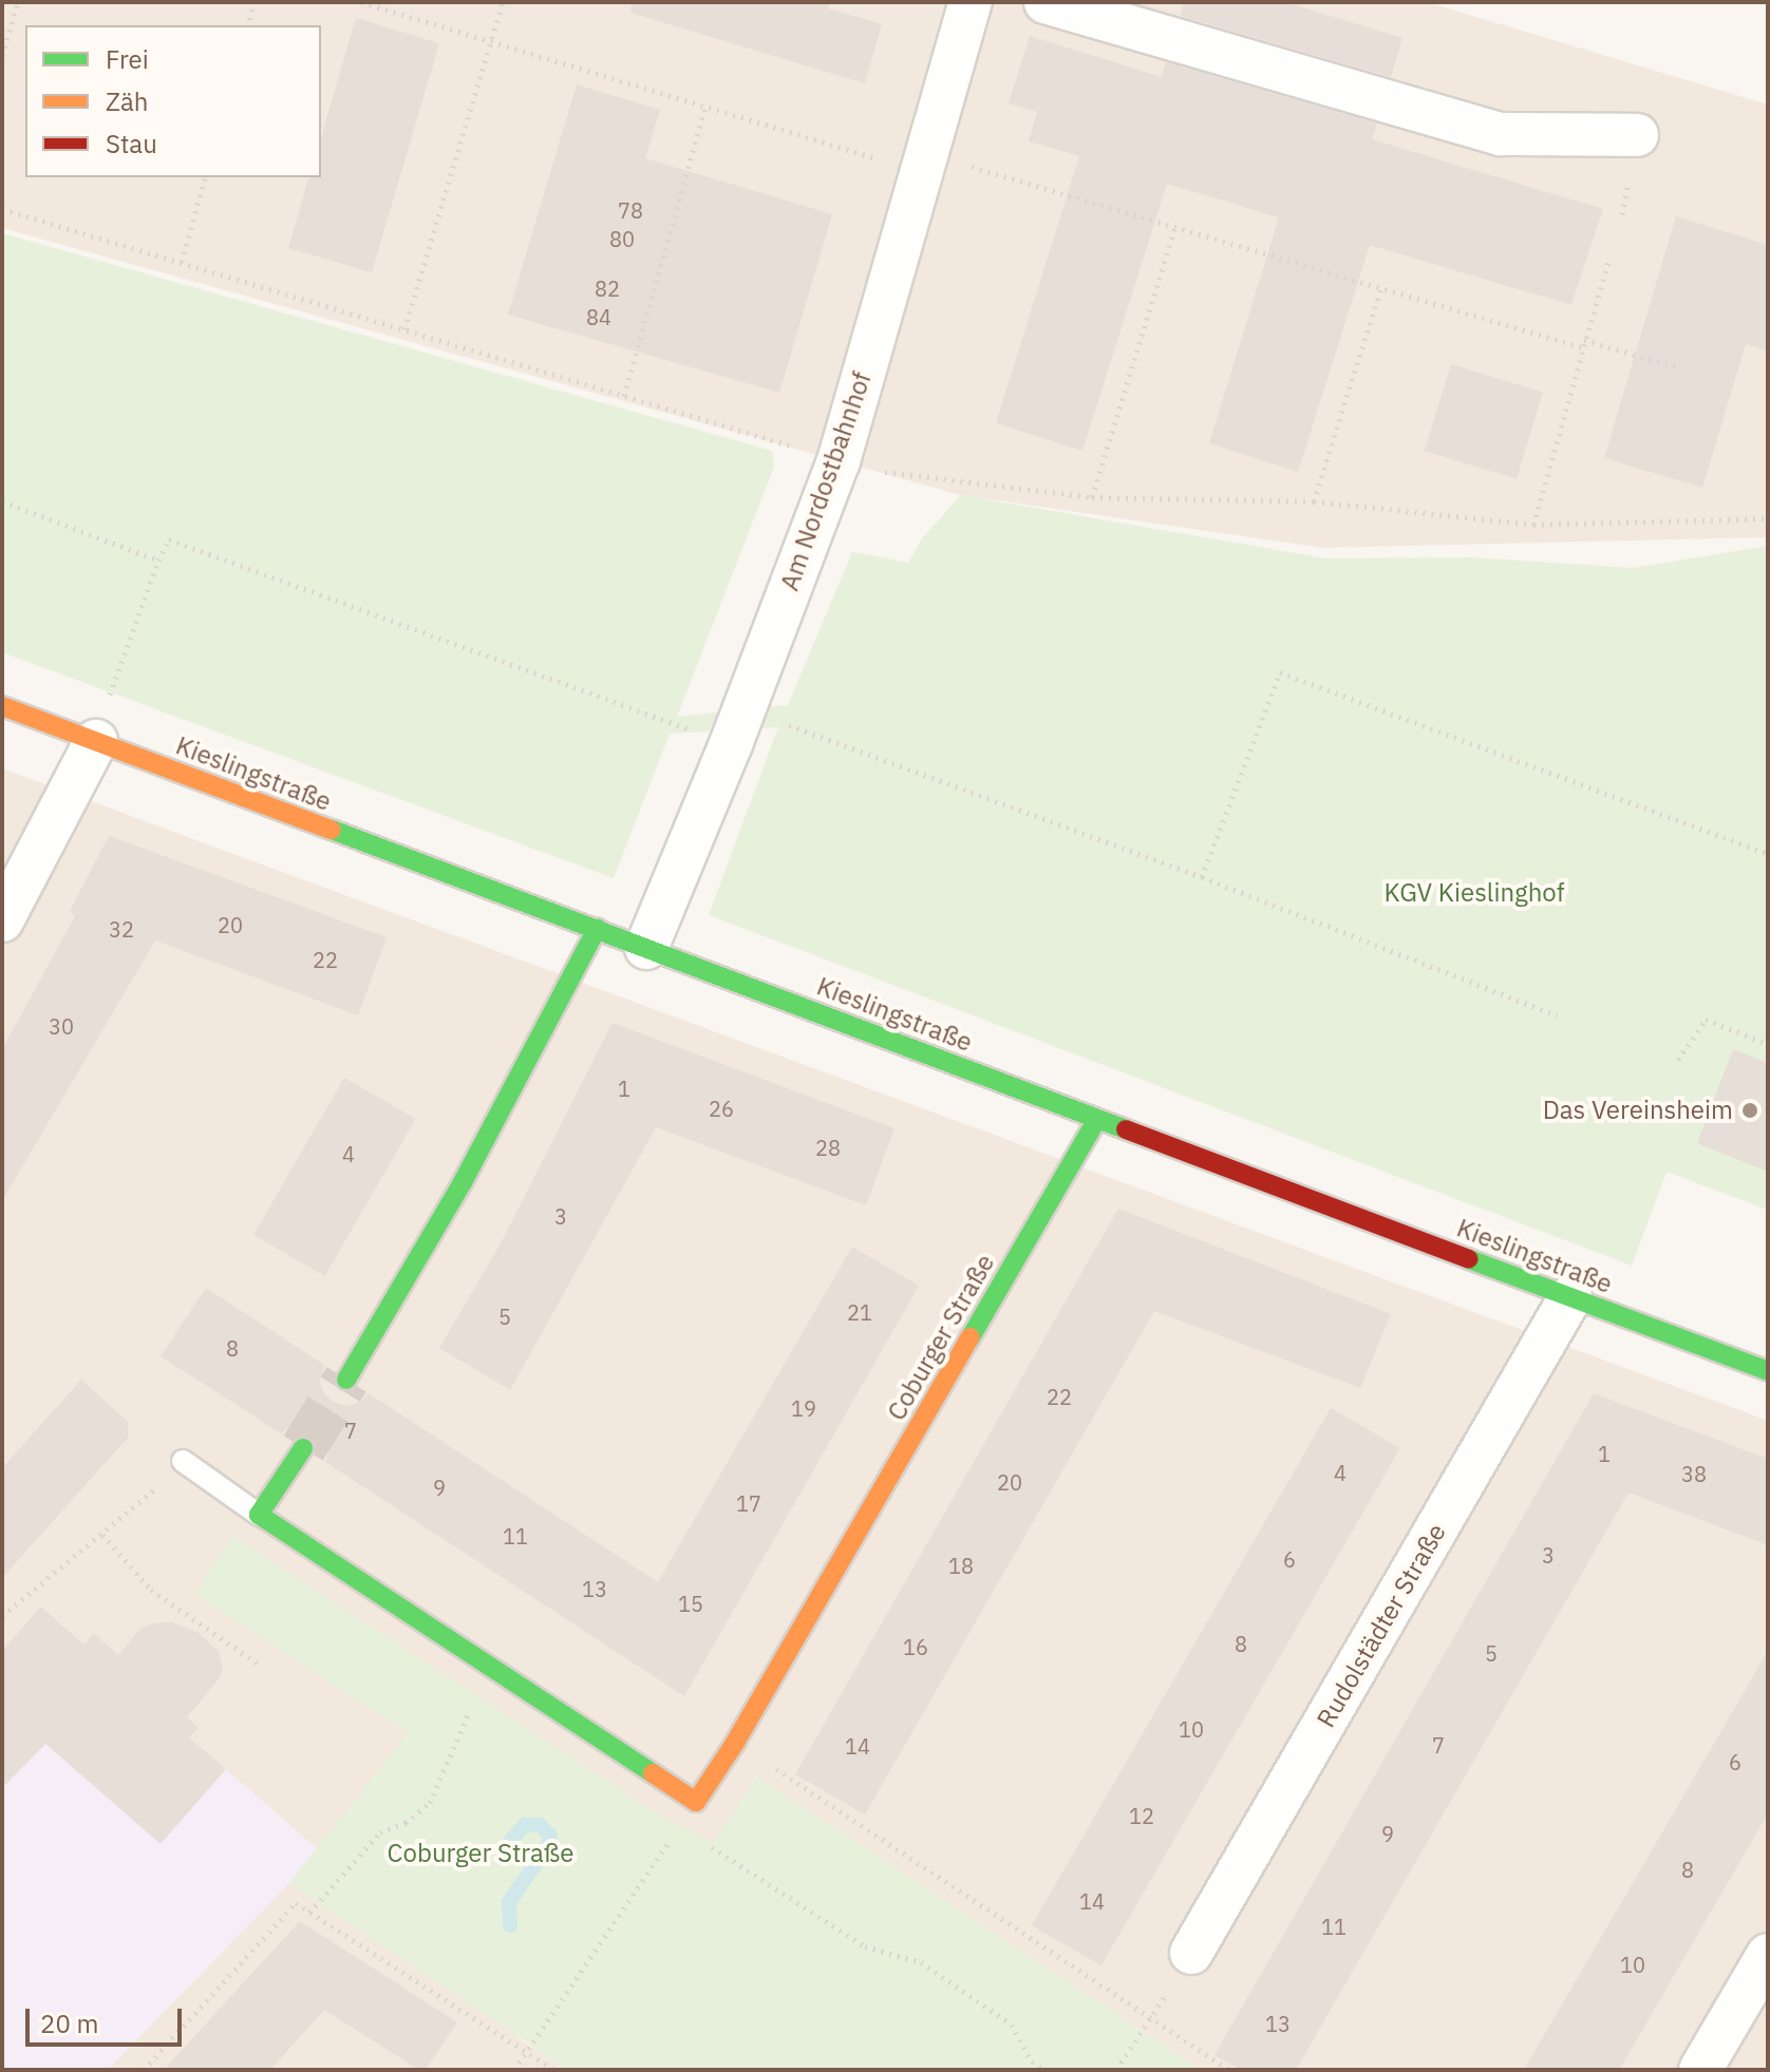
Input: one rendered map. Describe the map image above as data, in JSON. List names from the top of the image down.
{
  "streets": {
    "street": [
      "Am Nordostbahnhof",
      "Kieslingstraße",
      "Coburger Straße",
      "Rudolstädter Straße"
    ]
  },
  "crossings": [
    ["Am Nordostbahnhof", "Kieslingstraße"],
    ["Kieslingstraße", "Coburger Straße"],
    ["Kieslingstraße", "Rudolstädter Straße"]
  ],
  "parks": ["KGV Kieslinghof", "Coburger Straße"],
  "places": ["Das Vereinsheim"],
  "house_numbers": [
    "78",
    "80",
    "82",
    "84",
    "20",
    "32",
    "22",
    "30",
    "1",
    "26",
    "28",
    "4",
    "3",
    "21",
    "5",
    "8",
    "22",
    "19",
    "7",
    "1",
    "4",
    "38",
    "20",
    "9",
    "17",
    "11",
    "3",
    "6",
    "18",
    "13",
    "15",
    "8",
    "16",
    "5",
    "10",
    "7",
    "14",
    "6",
    "12",
    "9",
    "8",
    "14",
    "11",
    "10",
    "13"
  ],
  "legend": ["Frei", "Zäh", "Stau"],
  "scale_bar": "20 m"
}
